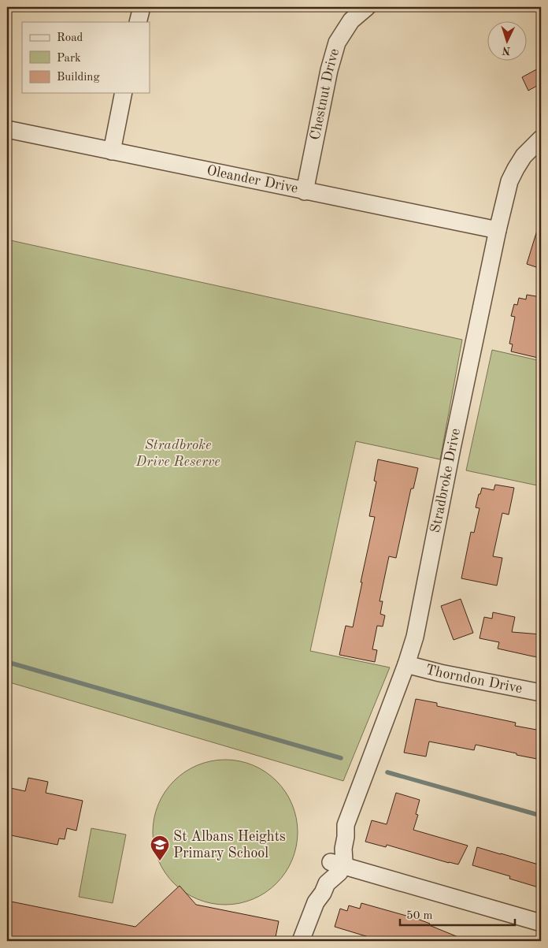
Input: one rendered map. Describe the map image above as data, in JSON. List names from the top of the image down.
{
  "streets": {
    "street": [
      "Chestnut Drive",
      "Oleander Drive",
      "Stradbroke Drive",
      "Thorndon Drive"
    ]
  },
  "crossings": [
    ["Chestnut Drive", "Oleander Drive"],
    ["Oleander Drive", "Stradbroke Drive"],
    ["Stradbroke Drive", "Thorndon Drive"]
  ],
  "parks": ["Stradbroke Drive Reserve"],
  "places": {
    "school or university": ["St Albans Heights Primary School"]
  },
  "legend": ["Road", "Park", "Building"],
  "scale_bar": "50 m",
  "north": "bottom"
}
